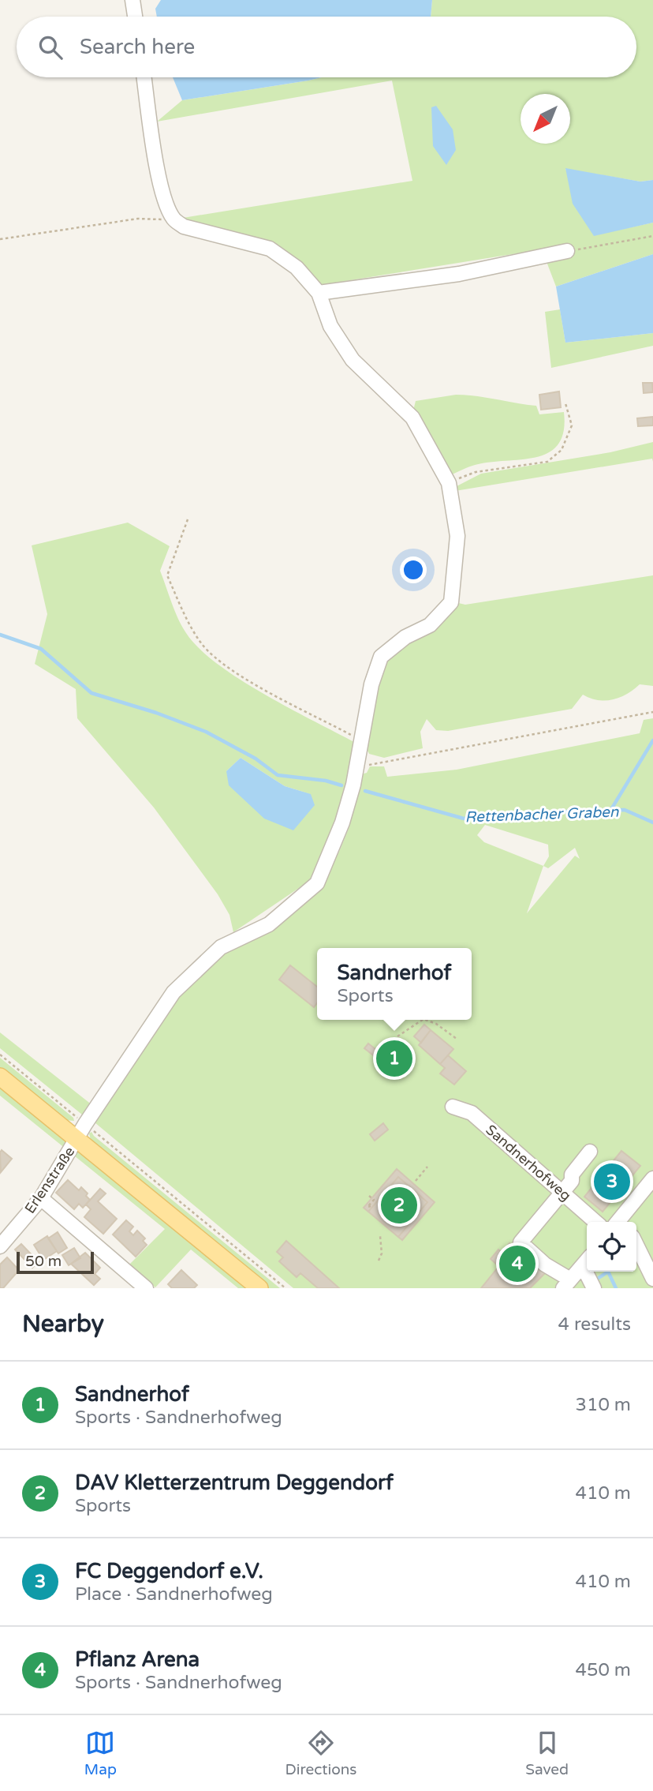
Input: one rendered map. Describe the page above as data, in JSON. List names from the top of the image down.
{
  "streets": {
    "street": ["Sandnerhofweg", "Erlenstraße"]
  },
  "water": ["Rettenbacher Graben"],
  "scale_bar": "50 m",
  "north": "bottom left",
  "page": {
    "search": "Search here",
    "popup": ["Sandnerhof", "Sports"],
    "pins": [
      "1",
      "3",
      "2",
      "4"
    ],
    "scale": "50 m",
    "heading": ["Nearby", "4 results"],
    "list": [
      {
        "mark": "1",
        "name": "Sandnerhof",
        "note": "Sports · Sandnerhofweg",
        "value": "310 m"
      },
      {
        "mark": "2",
        "name": "DAV Kletterzentrum Deggendorf",
        "note": "Sports",
        "value": "410 m"
      },
      {
        "mark": "3",
        "name": "FC Deggendorf e.V.",
        "note": "Place · Sandnerhofweg",
        "value": "410 m"
      },
      {
        "mark": "4",
        "name": "Pflanz Arena",
        "note": "Sports · Sandnerhofweg",
        "value": "450 m"
      }
    ],
    "nav": ["Map", "Directions", "Saved"]
  }
}
